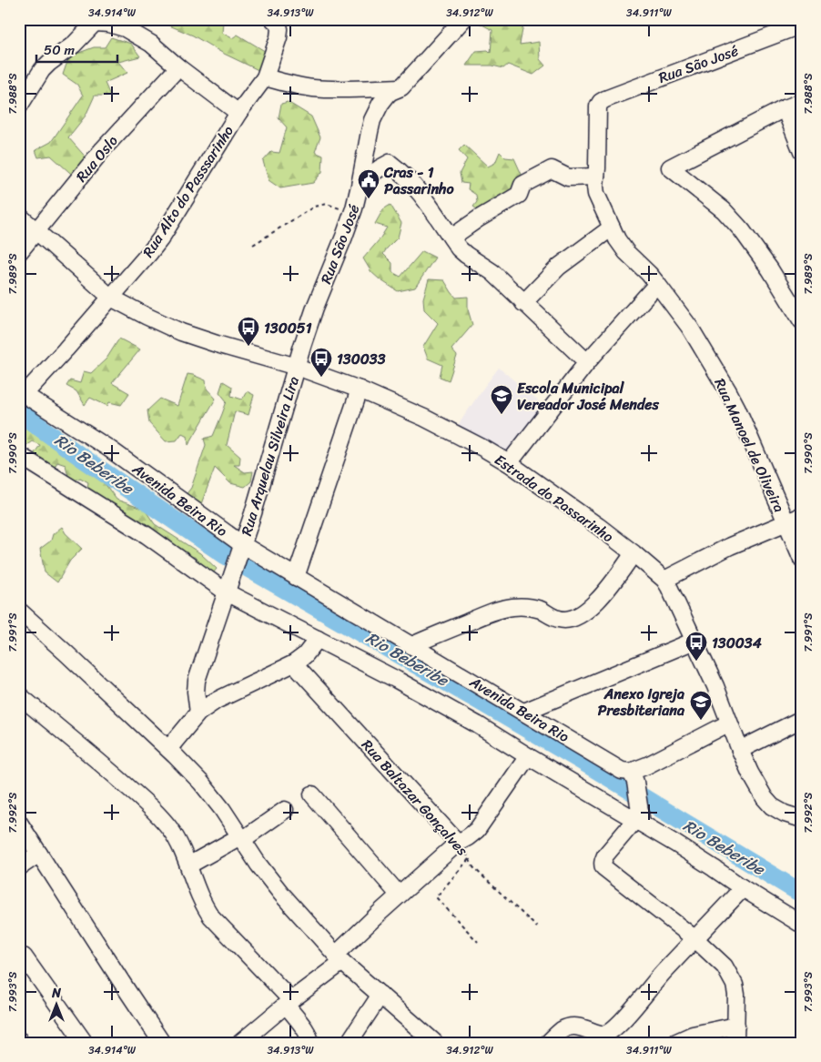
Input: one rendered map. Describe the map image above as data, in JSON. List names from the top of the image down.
{
  "streets": {
    "street": [
      "Rua São José",
      "Rua Oslo",
      "Rua Alto do Passsarinho",
      "Rua Manoel de Oliveira",
      "Rua Arquelau Silveira Lira",
      "Estrada do Passarinho",
      "Avenida Beira Rio",
      "Rua Baltazar Gonçalves"
    ]
  },
  "crossings": [
    ["Rua São José", "Rua Manoel de Oliveira"],
    ["Rua São José", "Rua Arquelau Silveira Lira"],
    ["Rua São José", "Estrada do Passarinho"],
    ["Rua Oslo", "Estrada do Passarinho"],
    ["Rua Alto do Passsarinho", "Estrada do Passarinho"],
    ["Rua Alto do Passsarinho", "Avenida Beira Rio"],
    ["Rua Arquelau Silveira Lira", "Estrada do Passarinho"],
    ["Rua Arquelau Silveira Lira", "Avenida Beira Rio"]
  ],
  "water": ["Rio Beberibe"],
  "places": {
    "public building": ["Cras - 1 Passarinho"],
    "bus stop": ["130051", "130033", "130034"],
    "school or university": ["Escola Municipal Vereador José Mendes", "Anexo Igreja Presbiteriana"]
  },
  "scale_bar": "50 m",
  "north": "top",
  "coordinates": [
    "34.914°W",
    "34.913°W",
    "34.912°W",
    "34.911°W",
    "7.988°S",
    "7.989°S",
    "7.990°S",
    "7.991°S",
    "7.992°S",
    "7.993°S"
  ]
}
